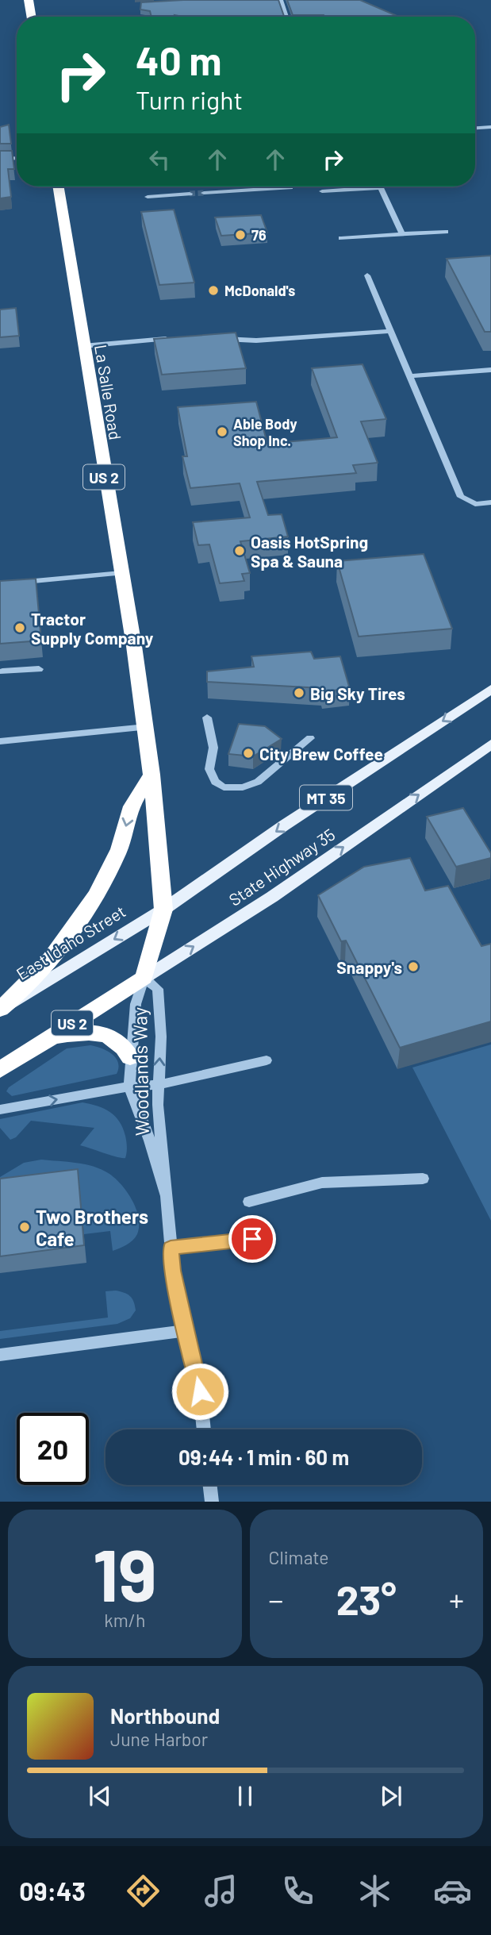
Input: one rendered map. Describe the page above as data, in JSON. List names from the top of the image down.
{
  "streets": {
    "highway": ["La Salle Road", "US 2"],
    "main road": ["MT 35", "State Highway 35", "East Idaho Street"],
    "street": ["Woodlands Way"]
  },
  "crossings": [
    ["La Salle Road", "US 2"],
    ["US 2", "State Highway 35"],
    ["US 2", "East Idaho Street"],
    ["US 2", "Woodlands Way"],
    ["State Highway 35", "East Idaho Street"],
    ["State Highway 35", "Woodlands Way"]
  ],
  "one_way": ["East Idaho Street"],
  "places": [
    "76",
    "McDonald's",
    "Able Body Shop Inc.",
    "Oasis HotSpring Spa & Sauna",
    "Tractor Supply Company",
    "Big Sky Tires",
    "City Brew Coffee",
    "Snappy's",
    "Two Brothers Cafe"
  ],
  "page": {
    "turn": ["40 m", "Turn right"],
    "limit": "20",
    "trip": "09:44 · 1 min · 60 m",
    "tile": [
      ["19", "km/h"],
      "Climate"
    ],
    "heat": ["−", "23°", "+"],
    "song": ["Northbound", "June Harbor"],
    "tabs": "09:43"
  }
}
